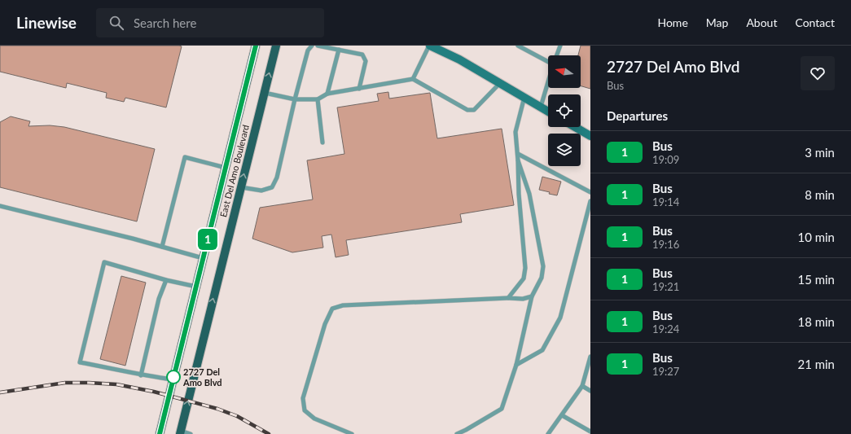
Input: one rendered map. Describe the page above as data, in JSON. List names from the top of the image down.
{
  "streets": {
    "main road": ["East Del Amo Boulevard"]
  },
  "places": ["2727 Del Amo Blvd"],
  "lines": ["bus line 1"],
  "north": "left",
  "page": {
    "header": "Linewise",
    "search": "Search here",
    "nav": [
      "Home",
      "Map",
      "About",
      "Contact"
    ],
    "on_map": "1",
    "heading": [
      ["2727 Del Amo Blvd", "Bus"],
      "Departures"
    ],
    "list": [
      {
        "mark": "1",
        "name": "Bus",
        "note": "19:09",
        "value": "3 min"
      },
      {
        "mark": "1",
        "name": "Bus",
        "note": "19:14",
        "value": "8 min"
      },
      {
        "mark": "1",
        "name": "Bus",
        "note": "19:16",
        "value": "10 min"
      },
      {
        "mark": "1",
        "name": "Bus",
        "note": "19:21",
        "value": "15 min"
      },
      {
        "mark": "1",
        "name": "Bus",
        "note": "19:24",
        "value": "18 min"
      },
      {
        "mark": "1",
        "name": "Bus",
        "note": "19:27",
        "value": "21 min"
      }
    ]
  }
}
